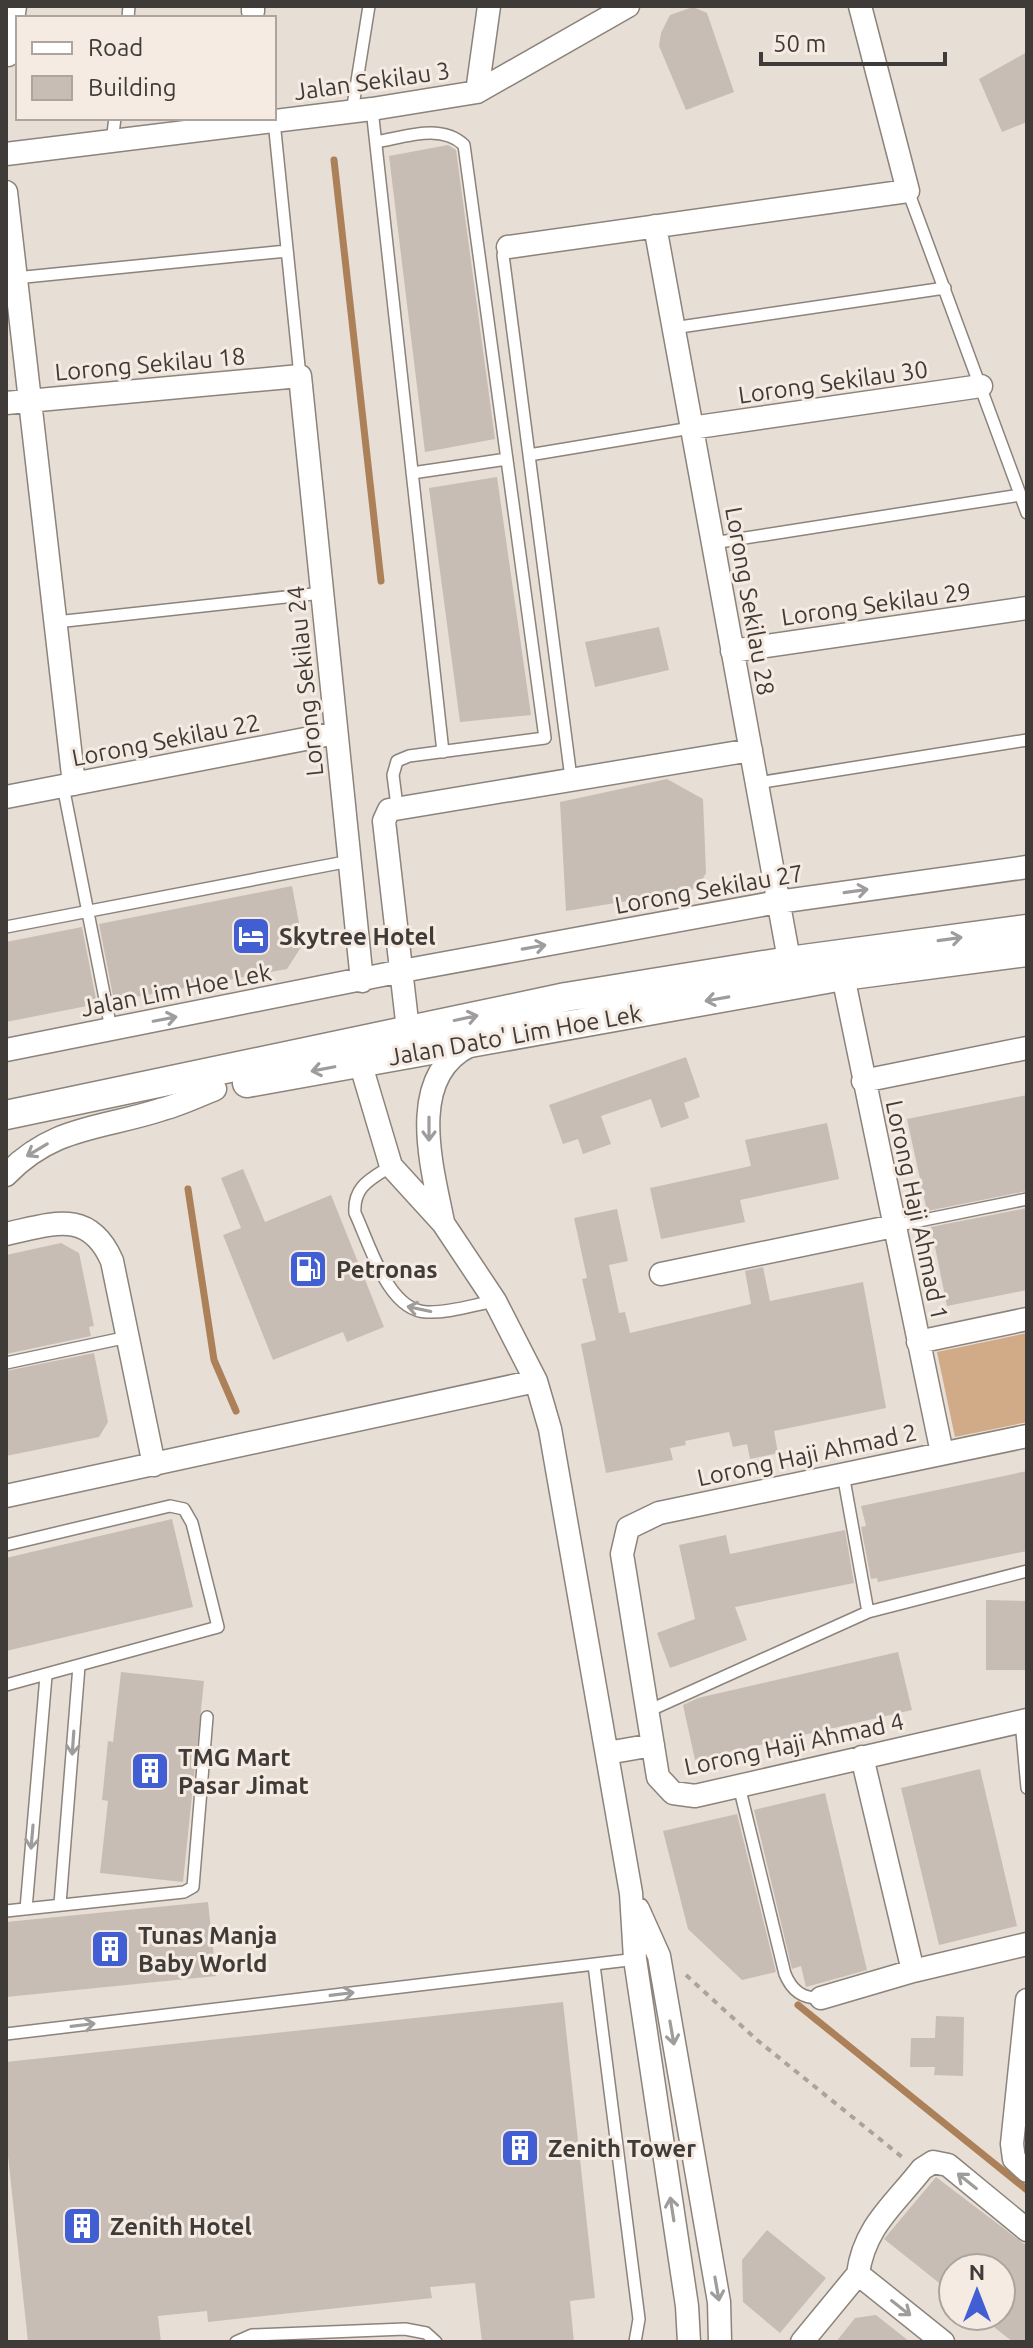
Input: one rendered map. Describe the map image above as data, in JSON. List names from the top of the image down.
{
  "streets": {
    "street": [
      "Jalan Sekilau 3",
      "Lorong Sekilau 18",
      "Lorong Sekilau 30",
      "Lorong Sekilau 28",
      "Lorong Sekilau 29",
      "Lorong Sekilau 24",
      "Lorong Sekilau 22",
      "Lorong Sekilau 27",
      "Jalan Lim Hoe Lek",
      "Jalan Dato' Lim Hoe Lek",
      "Lorong Haji Ahmad 1",
      "Lorong Haji Ahmad 2",
      "Lorong Haji Ahmad 4"
    ]
  },
  "crossings": [
    ["Lorong Sekilau 18", "Lorong Sekilau 24"],
    ["Lorong Sekilau 30", "Lorong Sekilau 28"],
    ["Lorong Sekilau 28", "Lorong Sekilau 29"],
    ["Lorong Sekilau 28", "Lorong Sekilau 27"],
    ["Lorong Sekilau 28", "Jalan Dato' Lim Hoe Lek"],
    ["Lorong Sekilau 24", "Lorong Sekilau 22"],
    ["Lorong Sekilau 24", "Jalan Lim Hoe Lek"],
    ["Lorong Sekilau 27", "Jalan Lim Hoe Lek"],
    ["Jalan Dato' Lim Hoe Lek", "Lorong Haji Ahmad 1"],
    ["Lorong Haji Ahmad 1", "Lorong Haji Ahmad 2"],
    ["Lorong Haji Ahmad 2", "Lorong Haji Ahmad 4"]
  ],
  "places": {
    "hotel": ["Skytree Hotel"],
    "fuel station": ["Petronas"],
    "building": [
      "TMG Mart Pasar Jimat",
      "Tunas Manja Baby World",
      "Zenith Tower",
      "Zenith Hotel"
    ]
  },
  "legend": ["Road", "Building"],
  "scale_bar": "50 m",
  "north": "top"
}
